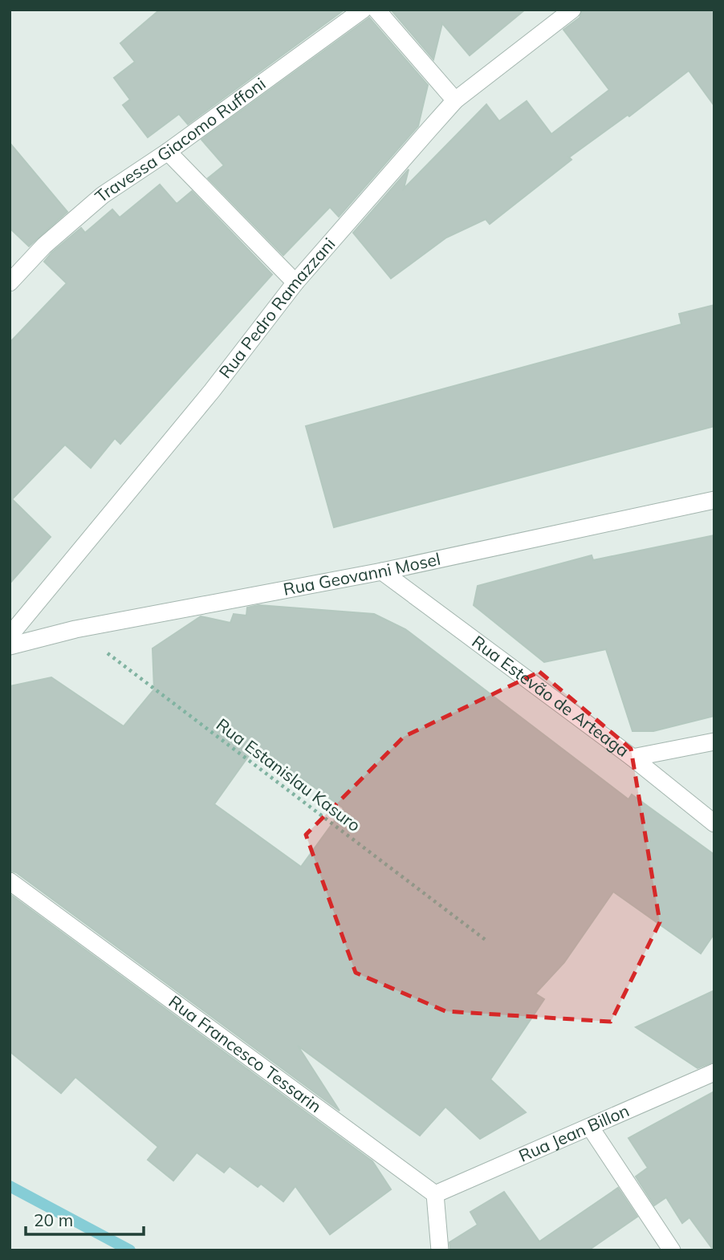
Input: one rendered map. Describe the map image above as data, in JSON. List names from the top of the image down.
{
  "streets": {
    "street": [
      "Travessa Giacomo Ruffoni",
      "Rua Pedro Ramazzani",
      "Rua Geovanni Mosel",
      "Rua Estevão de Arteaga",
      "Rua Francesco Tessarin",
      "Rua Jean Billon"
    ],
    "path": ["Rua Estanislau Kasuro"]
  },
  "crossings": [
    ["Rua Geovanni Mosel", "Rua Estevão de Arteaga"],
    ["Rua Geovanni Mosel", "Rua Estanislau Kasuro"],
    ["Rua Francesco Tessarin", "Rua Jean Billon"]
  ],
  "scale_bar": "20 m"
}
